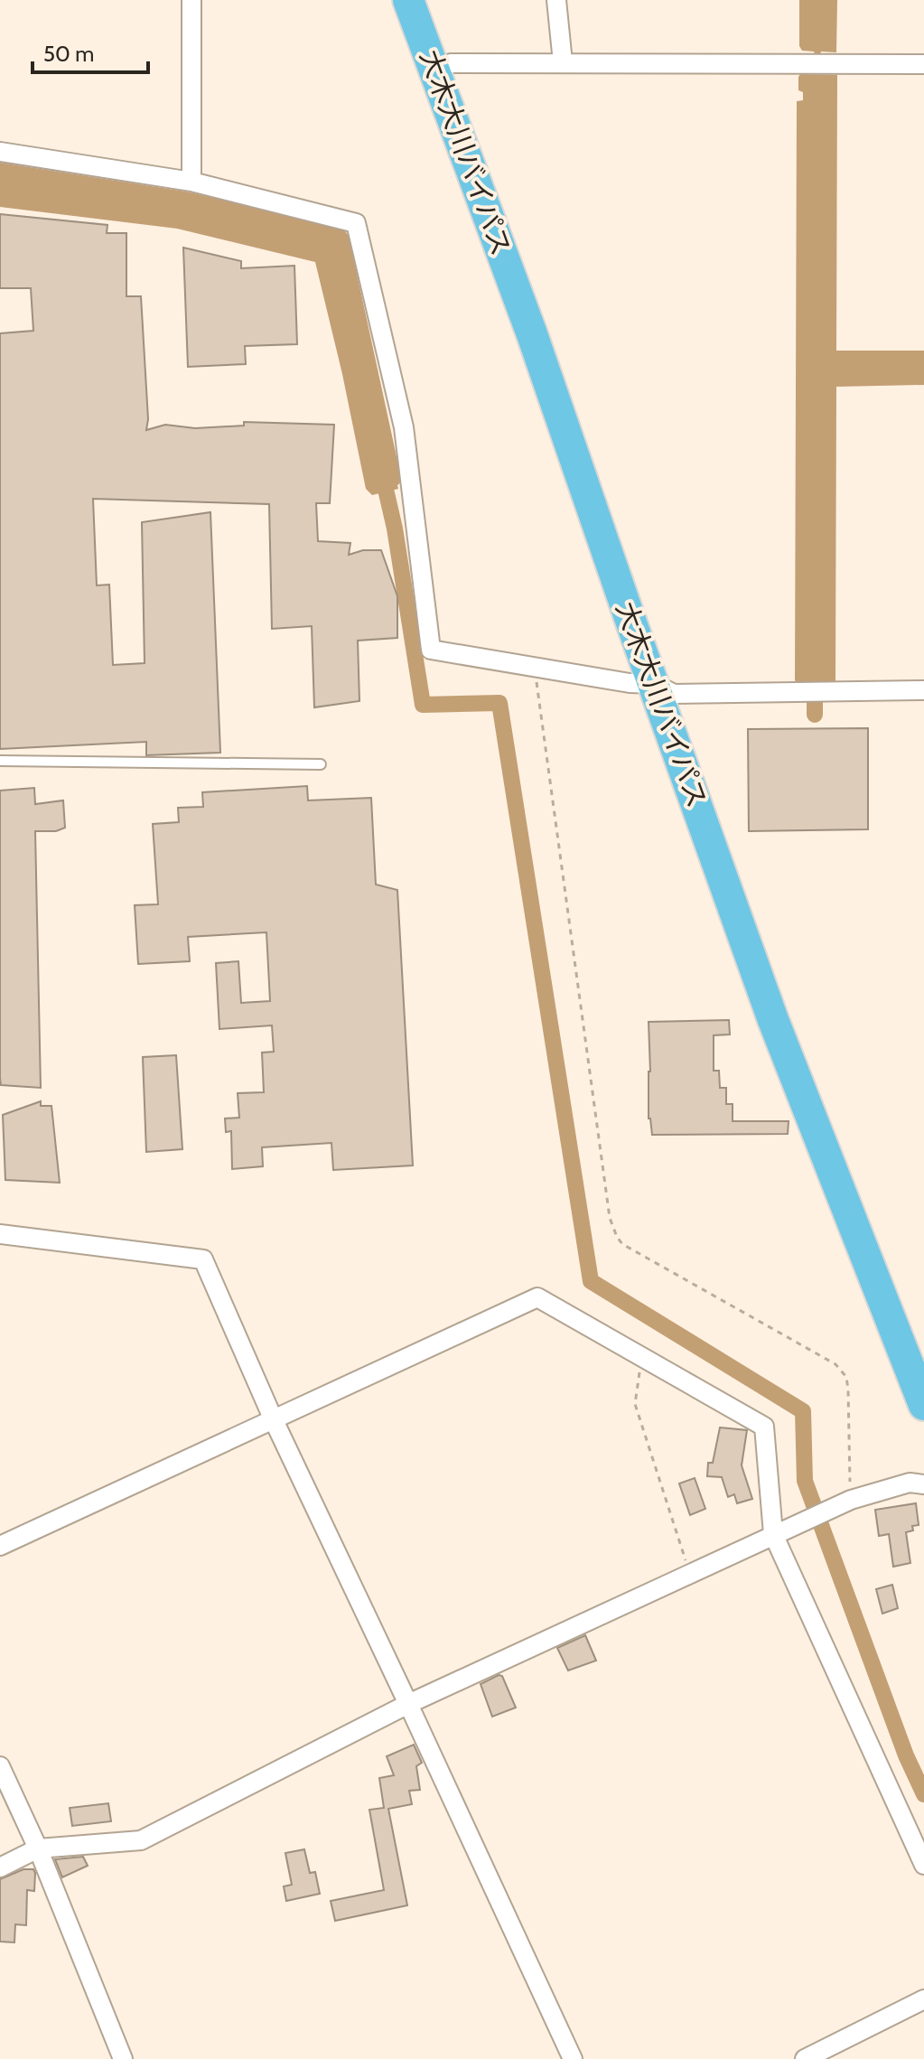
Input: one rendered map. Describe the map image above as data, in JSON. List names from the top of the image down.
{
  "streets": {
    "highway": ["大木大川バイパス"]
  },
  "scale_bar": "50 m"
}
